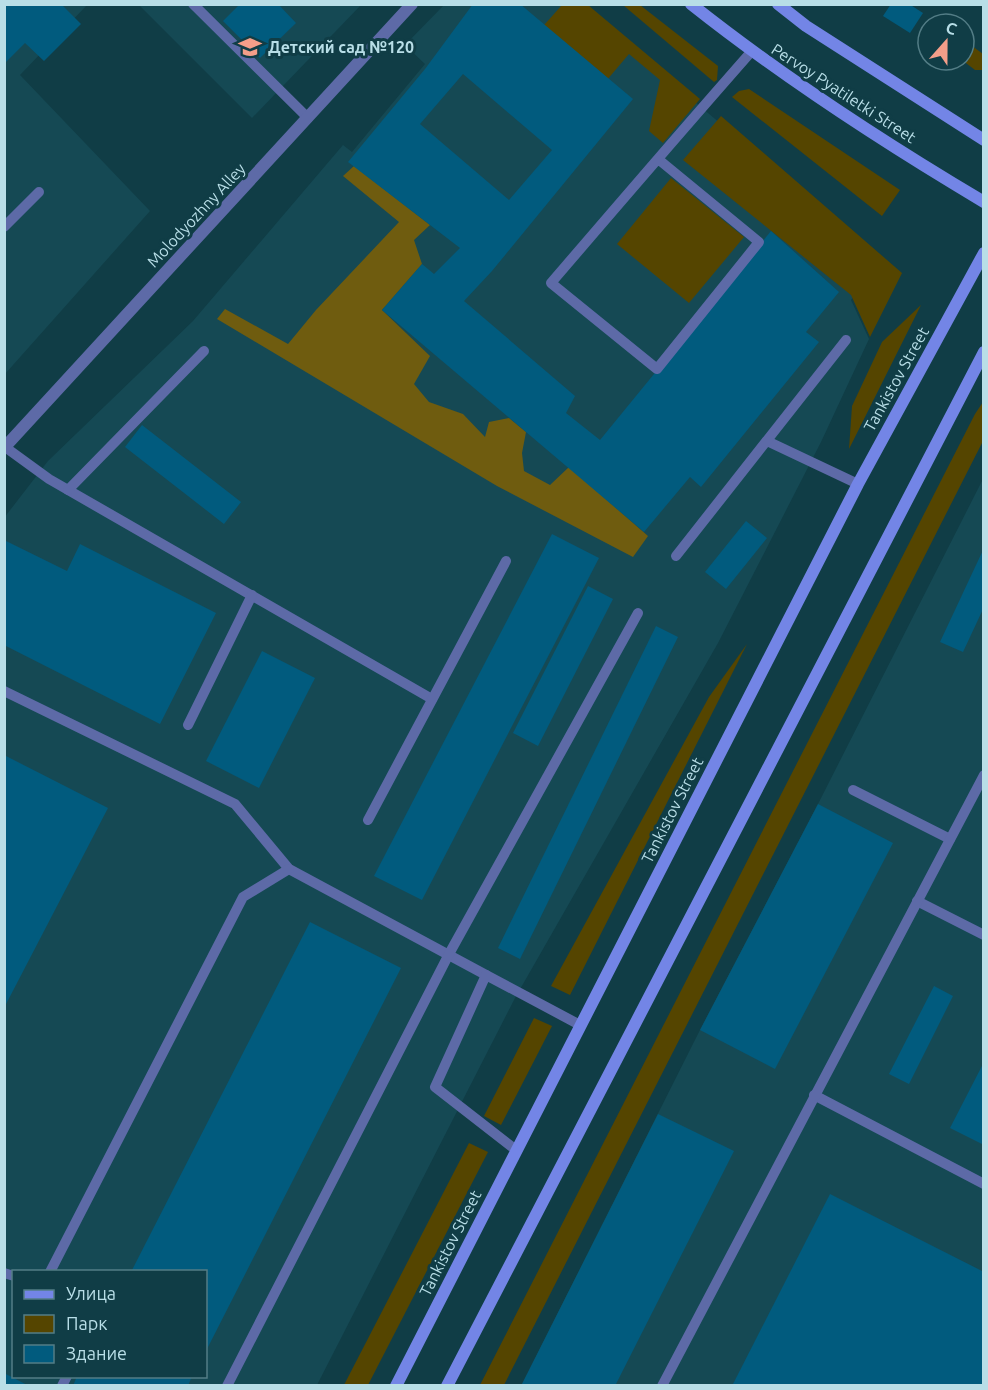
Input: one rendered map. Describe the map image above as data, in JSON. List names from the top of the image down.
{
  "streets": {
    "main road": ["Pervoy Pyatiletki Street", "Tankistov Street"],
    "street": ["Molodyozhny Alley"]
  },
  "places": {
    "school or university": ["Детский сад №120"]
  },
  "legend": ["Улица", "Парк", "Здание"],
  "north": "top"
}
